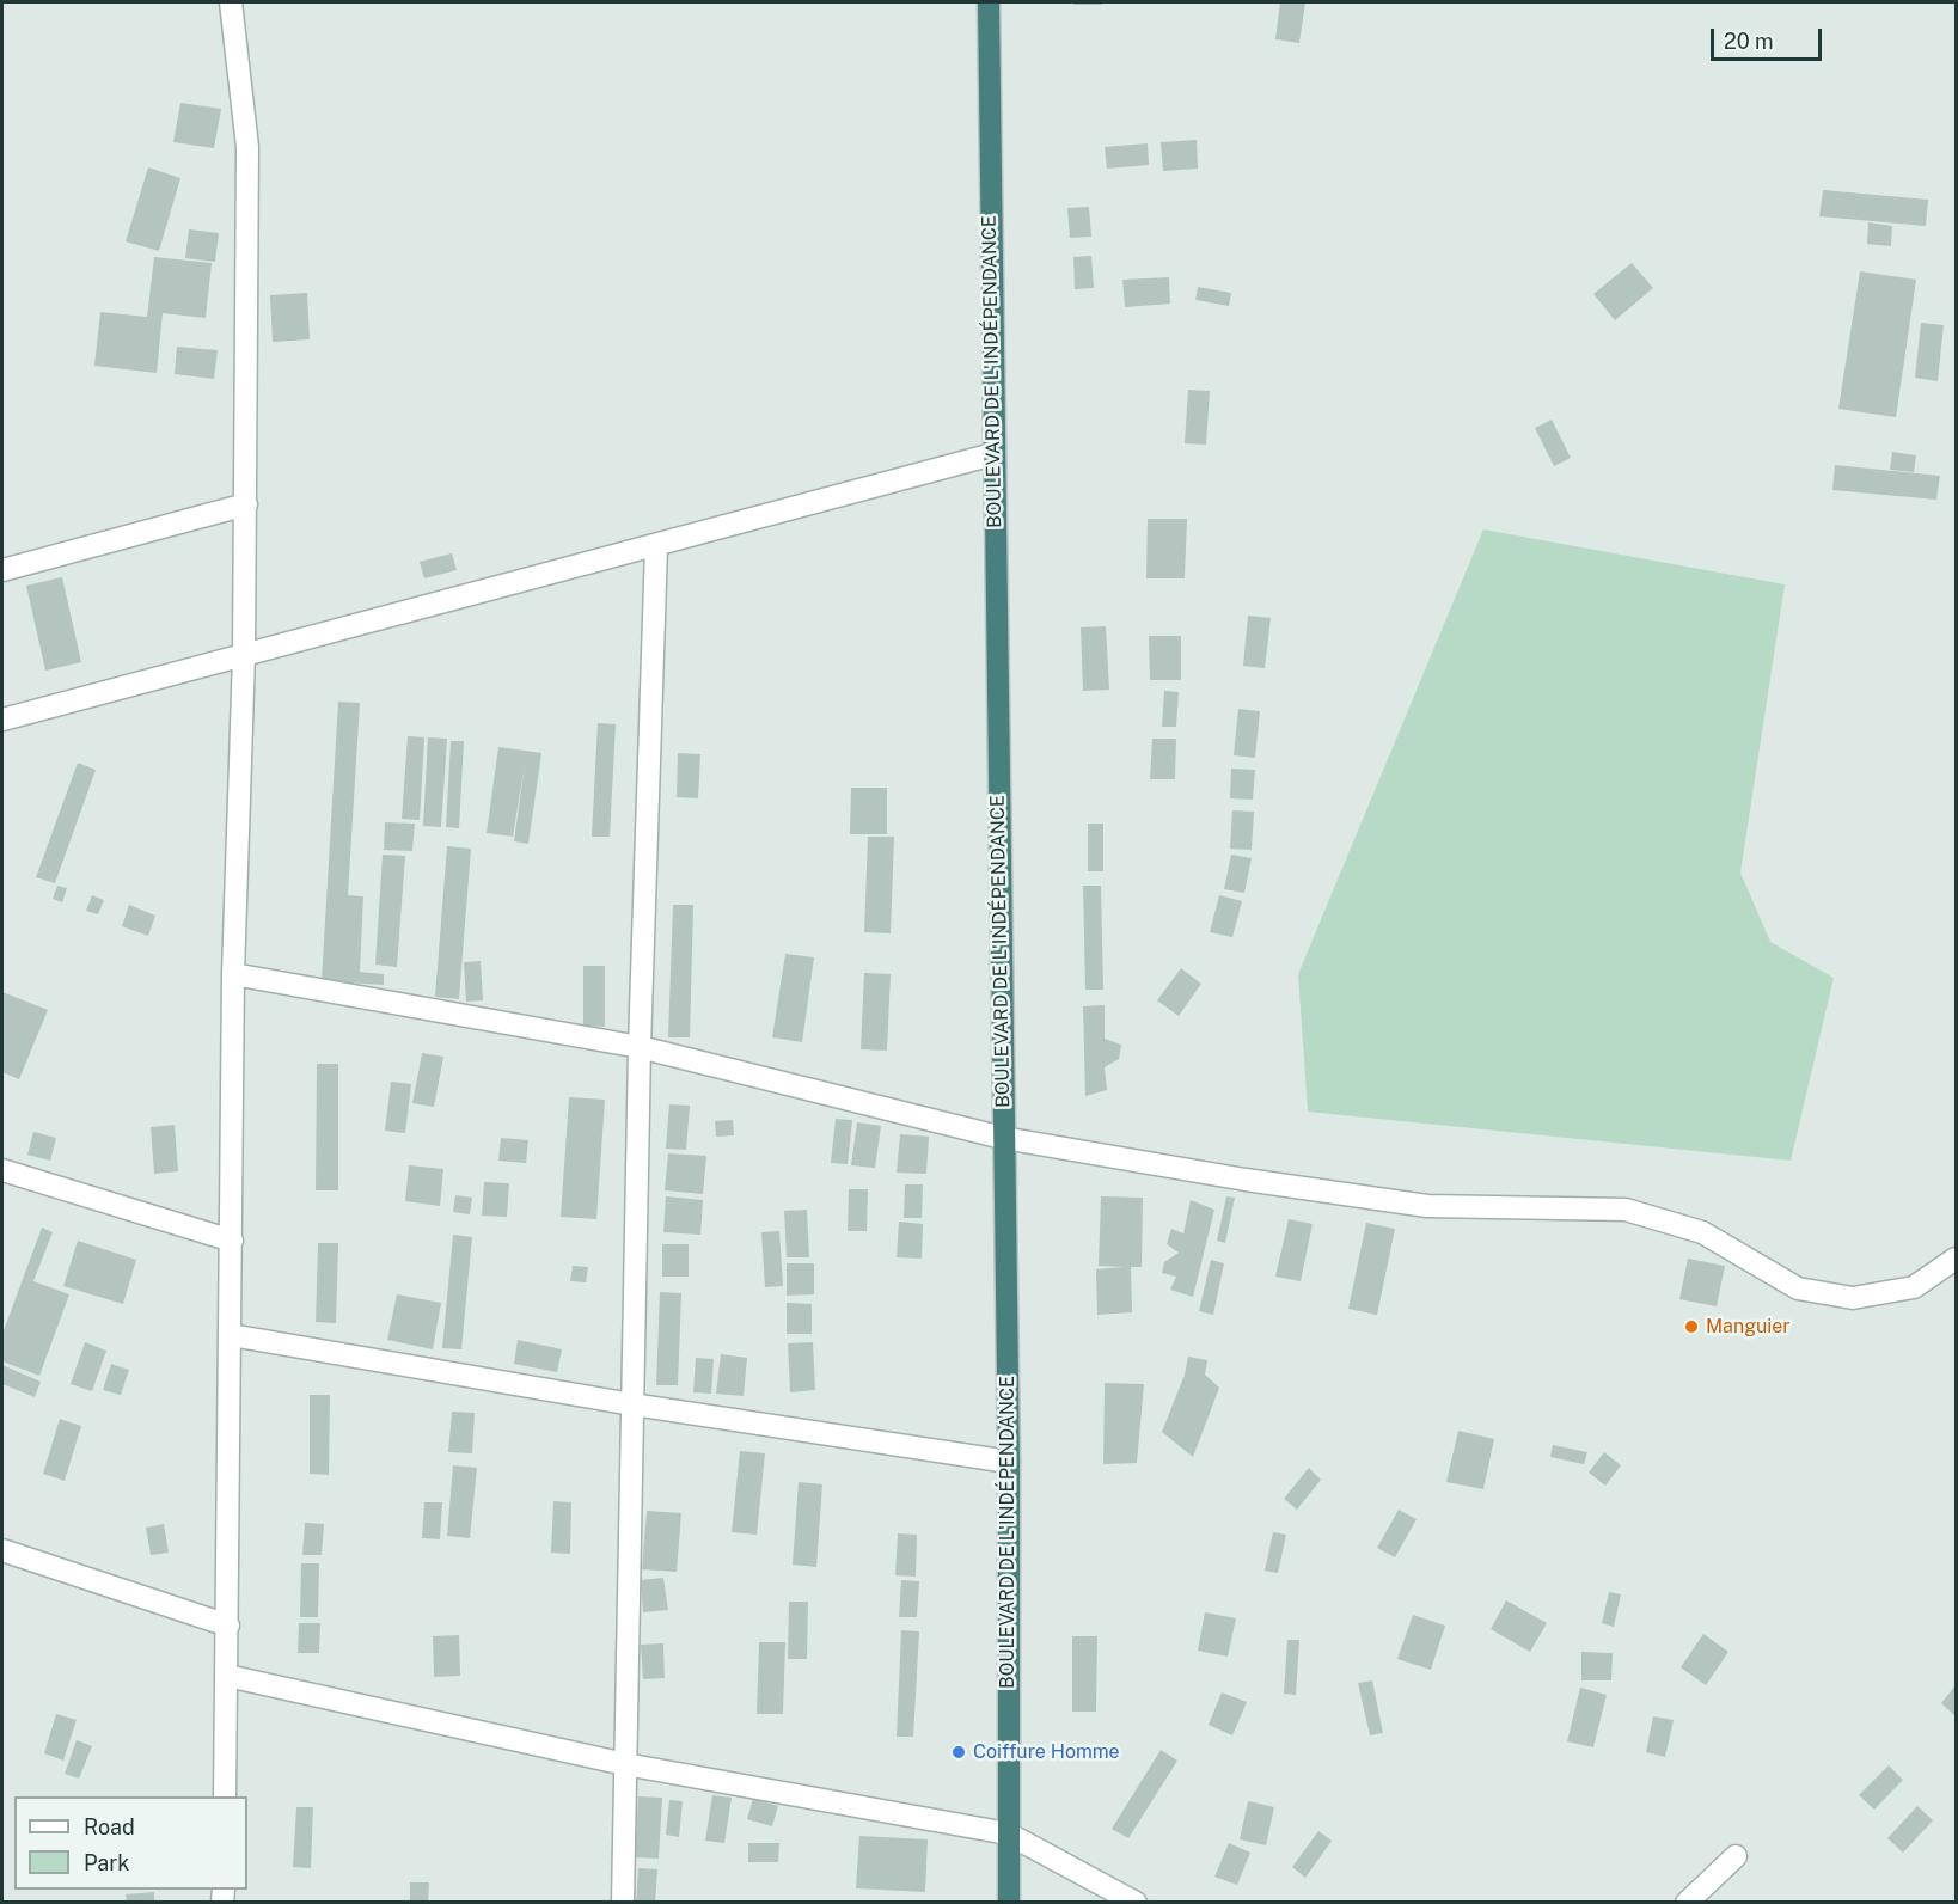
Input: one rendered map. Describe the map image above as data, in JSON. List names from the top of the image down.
{
  "streets": {
    "highway": ["BOULEVARD DE L'INDÉPENDANCE"]
  },
  "places": ["Manguier", "Coiffure Homme"],
  "legend": ["Road", "Park"],
  "scale_bar": "20 m"
}
